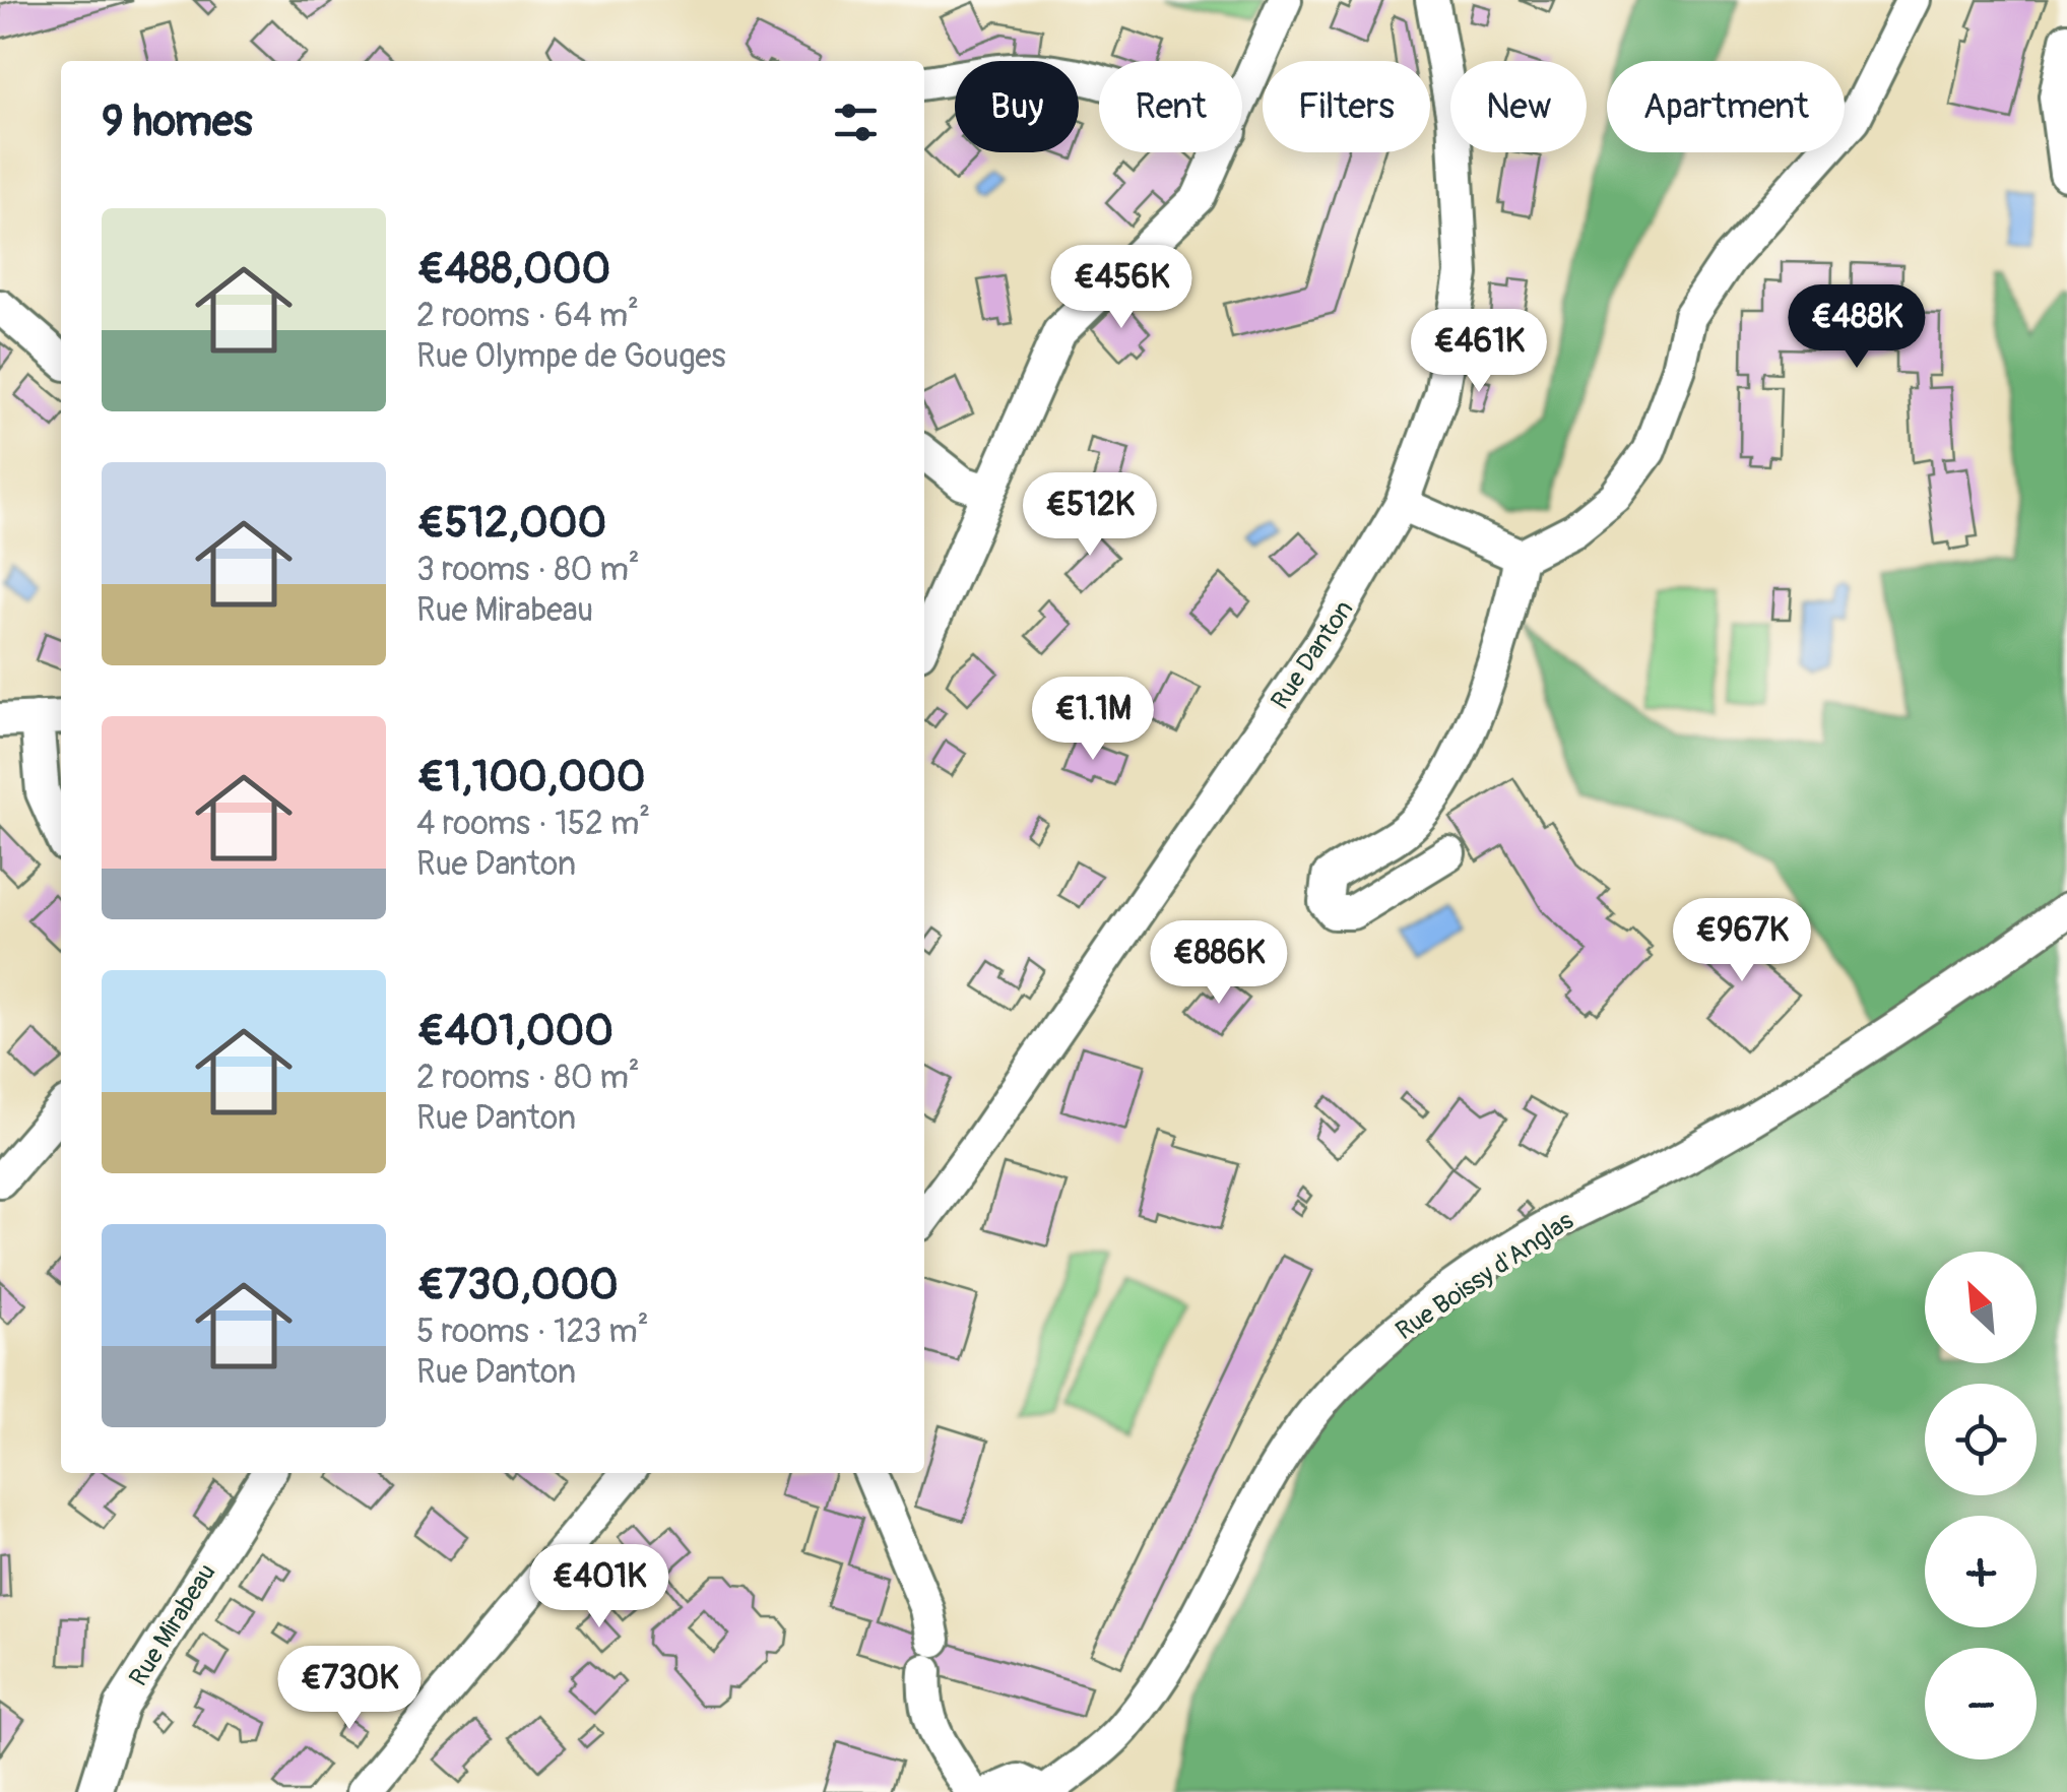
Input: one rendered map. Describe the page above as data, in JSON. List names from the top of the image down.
{
  "streets": {
    "street": ["Rue Danton", "Rue Boissy d'Anglas", "Rue Mirabeau"]
  },
  "north": "top left",
  "page": {
    "chip": [
      "Buy",
      "Rent",
      "Filters",
      "New",
      "Apartment"
    ],
    "heading": "9 homes",
    "list": [
      {
        "name": "€488,000",
        "note": "2 rooms · 64 m² · Rue Olympe de Gouges"
      },
      {
        "name": "€512,000",
        "note": "3 rooms · 80 m² · Rue Mirabeau"
      },
      {
        "name": "€1,100,000",
        "note": "4 rooms · 152 m² · Rue Danton"
      },
      {
        "name": "€401,000",
        "note": "2 rooms · 80 m² · Rue Danton"
      },
      {
        "name": "€730,000",
        "note": "5 rooms · 123 m² · Rue Danton"
      }
    ],
    "price": [
      "€456K",
      "€488K",
      "€461K",
      "€512K",
      "€1.1M",
      "€967K",
      "€886K",
      "€401K",
      "€730K"
    ],
    "map_buttons": ["+", "−"]
  }
}
